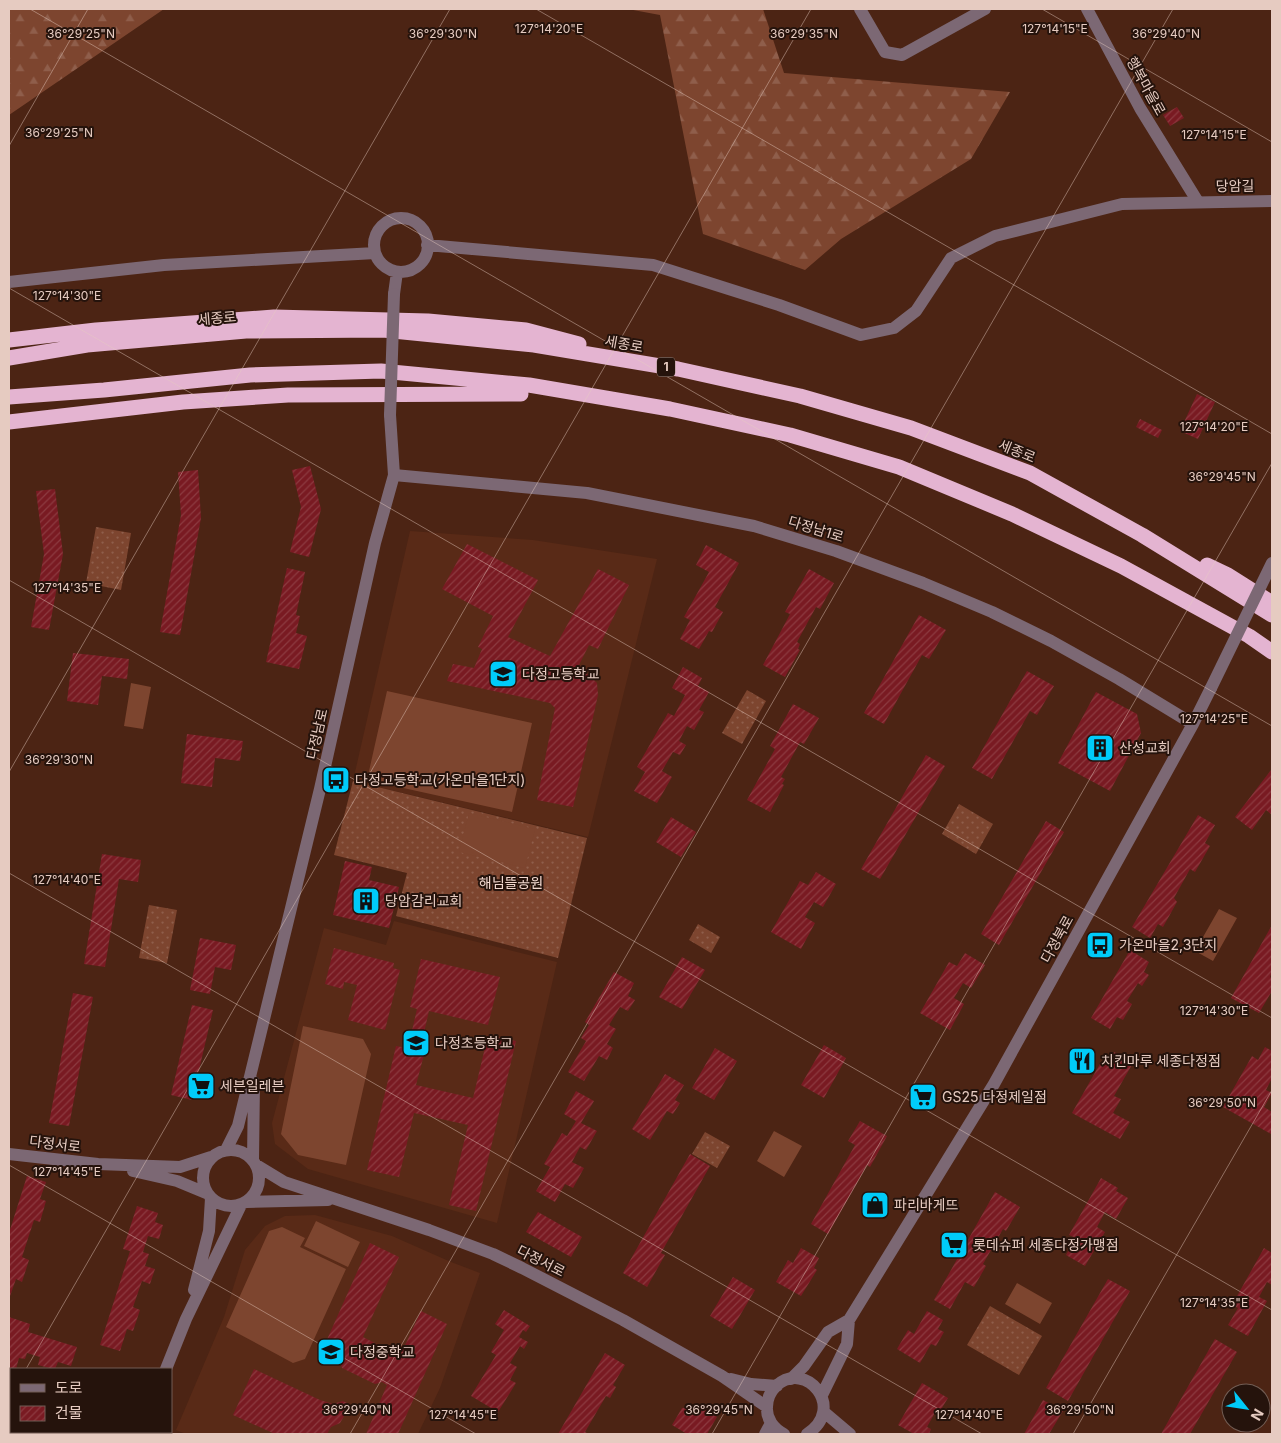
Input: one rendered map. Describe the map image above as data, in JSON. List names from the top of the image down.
{
  "streets": {
    "highway": ["세종로", "1"],
    "street": [
      "행복마을로",
      "당암길",
      "다정남1로",
      "다정남로",
      "다정북로",
      "다정서로"
    ]
  },
  "crossings": [
    ["행복마을로", "당암길"],
    ["당암길", "다정남로"],
    ["다정남1로", "다정남로"],
    ["다정남1로", "다정북로"]
  ],
  "parks": ["해님뜰공원"],
  "places": {
    "school or university": ["다정고등학교", "다정초등학교", "다정중학교"],
    "building": ["산성교회", "당암감리교회"],
    "bus stop": ["다정고등학교(가온마을1단지)", "가온마을2,3단지"],
    "restaurant": ["치킨마루 세종다정점"],
    "supermarket": ["세븐일레븐", "GS25 다정제일점", "롯데슈퍼 세종다정가맹점"],
    "shop": ["파리바게뜨"]
  },
  "legend": ["도로", "건물"],
  "north": "bottom right",
  "coordinates": [
    "127°14'20\"E",
    "127°14'15\"E",
    "36°29'25\"N",
    "36°29'30\"N",
    "36°29'35\"N",
    "36°29'40\"N",
    "127°14'30\"E",
    "36°29'45\"N",
    "127°14'35\"E",
    "127°14'25\"E",
    "127°14'40\"E",
    "36°29'50\"N",
    "127°14'45\"E"
  ]
}
